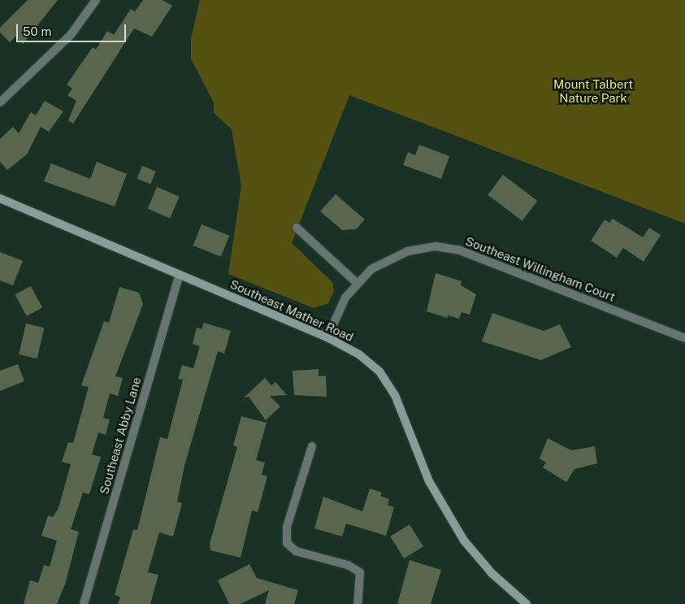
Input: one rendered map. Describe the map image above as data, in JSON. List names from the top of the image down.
{
  "streets": {
    "street": ["Southeast Willingham Court", "Southeast Mather Road", "Southeast Abby Lane"]
  },
  "crossings": [
    ["Southeast Willingham Court", "Southeast Mather Road"],
    ["Southeast Mather Road", "Southeast Abby Lane"]
  ],
  "parks": ["Mount Talbert Nature Park"],
  "scale_bar": "50 m"
}
